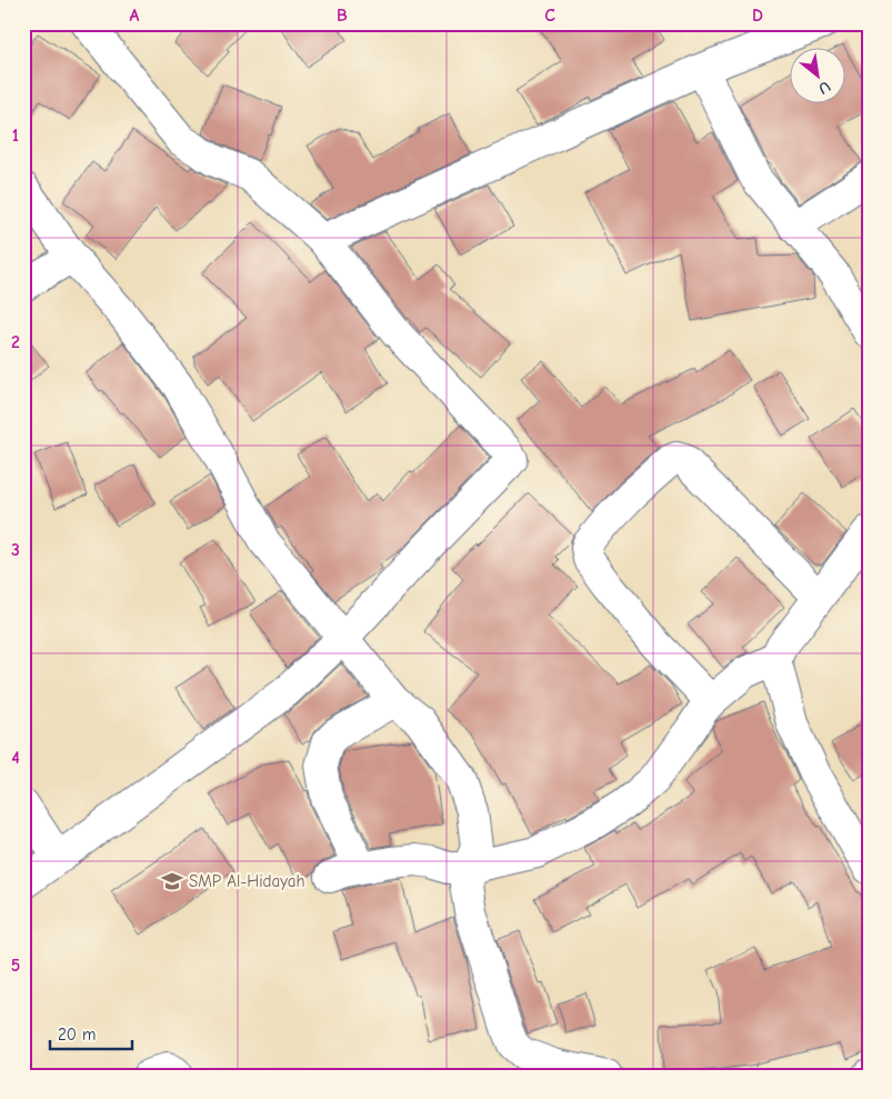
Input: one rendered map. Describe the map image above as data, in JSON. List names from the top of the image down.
{
  "places": {
    "school or university": ["SMP Al-Hidayah"]
  },
  "scale_bar": "20 m",
  "north": "bottom right",
  "grid": {
    "columns": [
      "A",
      "B",
      "C",
      "D"
    ],
    "rows": [
      "1",
      "2",
      "3",
      "4",
      "5"
    ]
  }
}
